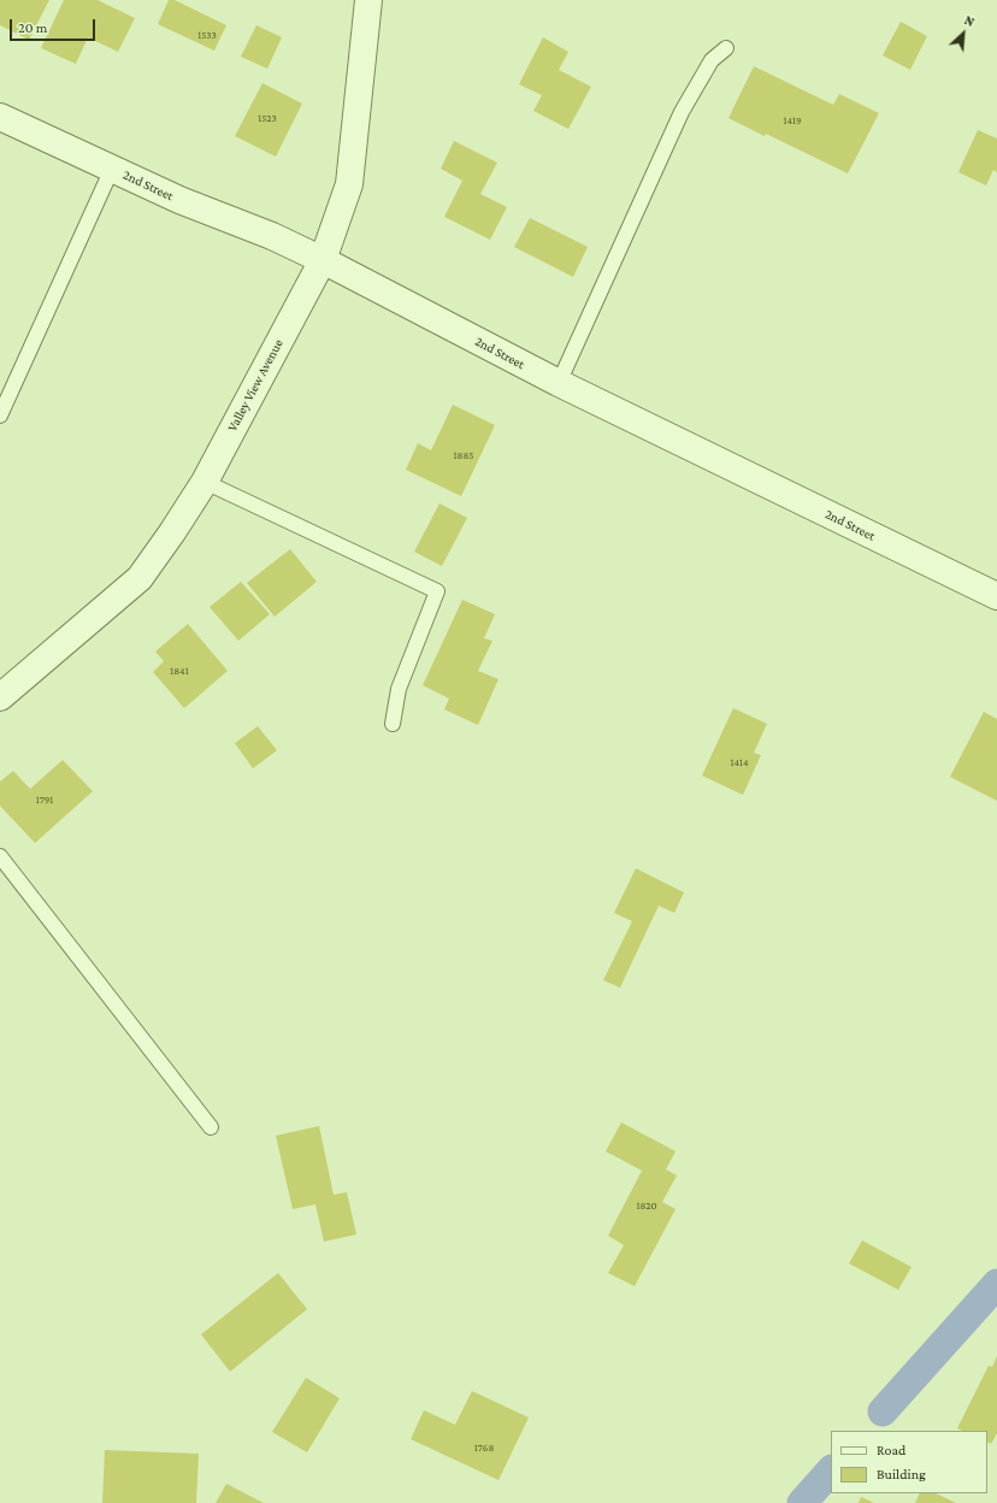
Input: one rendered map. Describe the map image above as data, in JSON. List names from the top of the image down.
{
  "streets": {
    "street": ["2nd Street", "Valley View Avenue"]
  },
  "crossings": [
    ["2nd Street", "Valley View Avenue"]
  ],
  "house_numbers": [
    "1533",
    "1523",
    "1419",
    "1885",
    "1841",
    "1414",
    "1791",
    "1820",
    "1768"
  ],
  "legend": ["Road", "Building"],
  "scale_bar": "20 m",
  "north": "top right"
}
